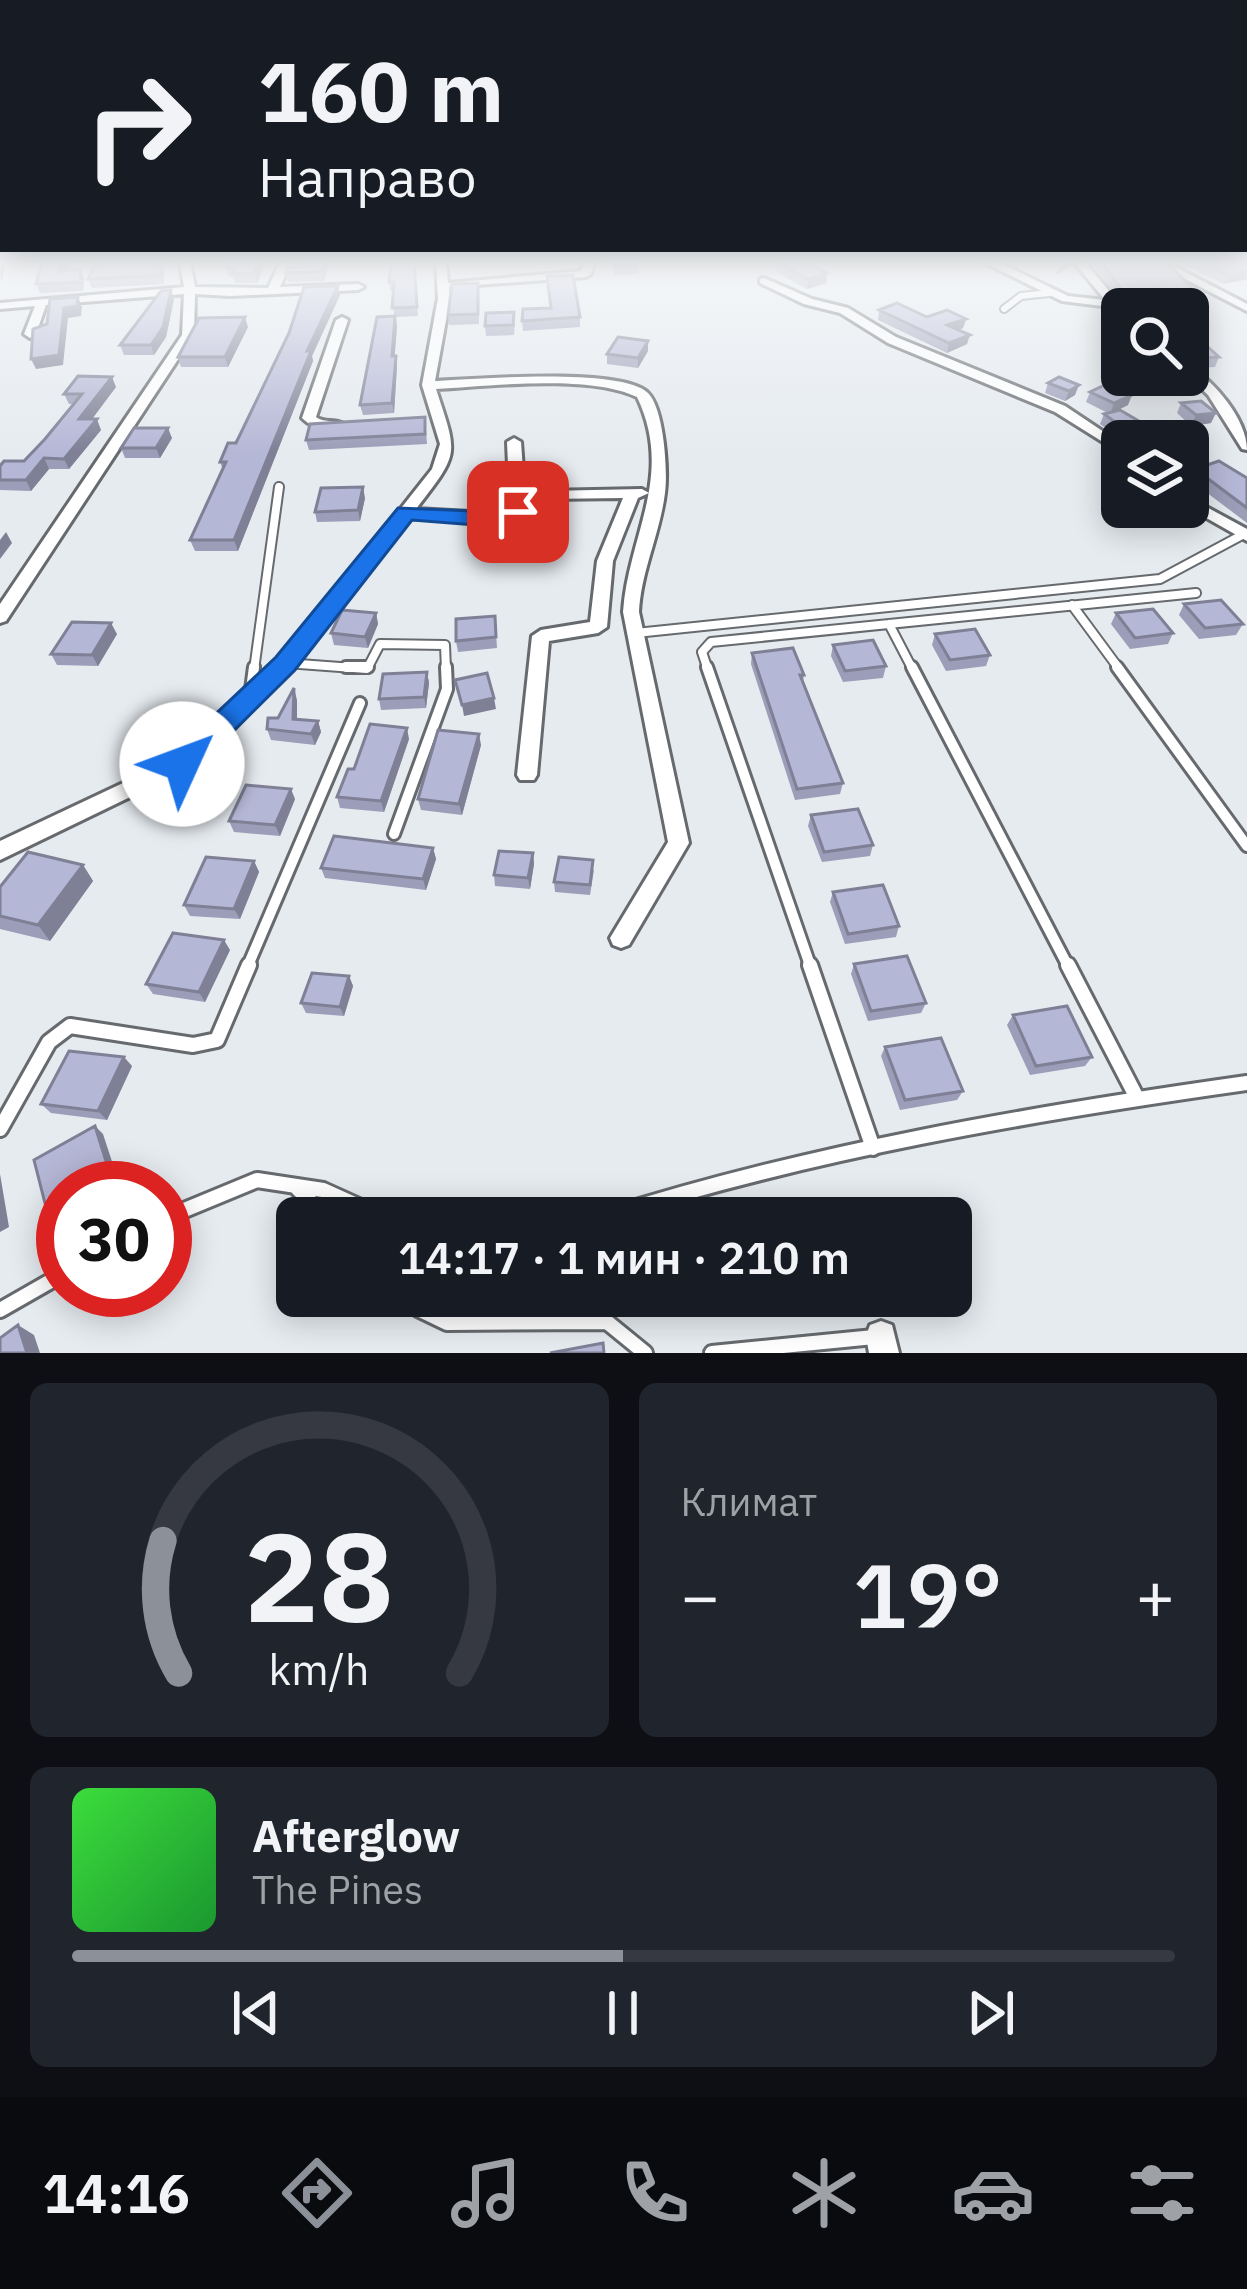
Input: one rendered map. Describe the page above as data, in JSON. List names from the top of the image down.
{
  "page": {
    "turn": ["160 m", "Направо"],
    "limit": "30",
    "trip": "14:17 · 1 мин · 210 m",
    "tile": "Климат",
    "heat": ["−", "19°", "+"],
    "song": ["Afterglow", "The Pines"],
    "tabs": "14:16",
    "gauge": ["28", "km/h"]
  }
}
